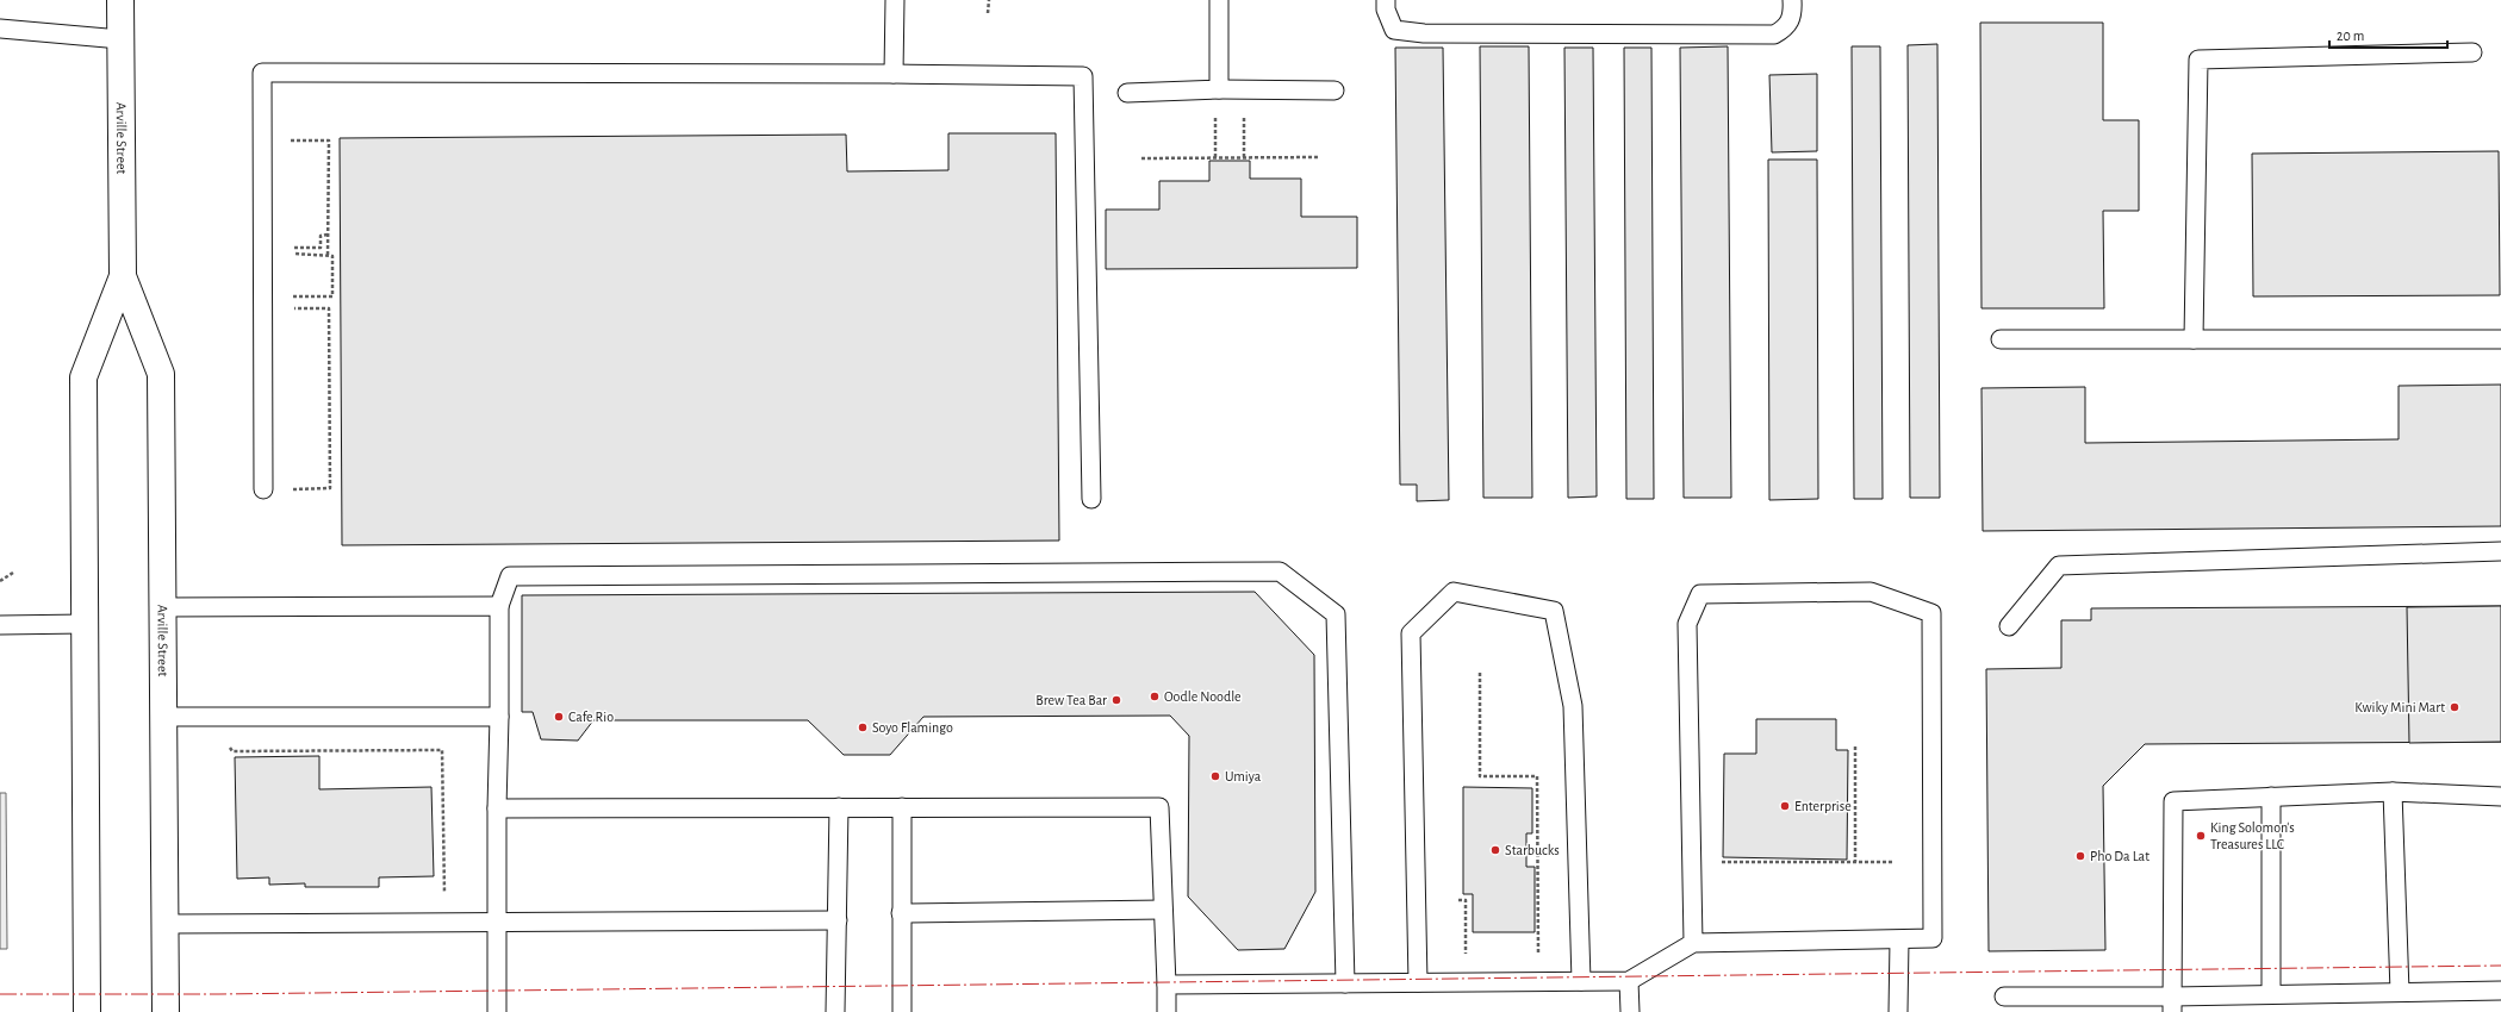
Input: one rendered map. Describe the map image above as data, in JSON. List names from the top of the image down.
{
  "streets": {
    "main road": ["Arville Street"]
  },
  "places": [
    "Oodle Noodle",
    "Brew Tea Bar",
    "Kwiky Mini Mart",
    "Cafe Rio",
    "Soyo Flamingo",
    "Umiya",
    "Enterprise",
    "King Solomon's Treasures LLC",
    "Starbucks",
    "Pho Da Lat"
  ],
  "scale_bar": "20 m"
}
